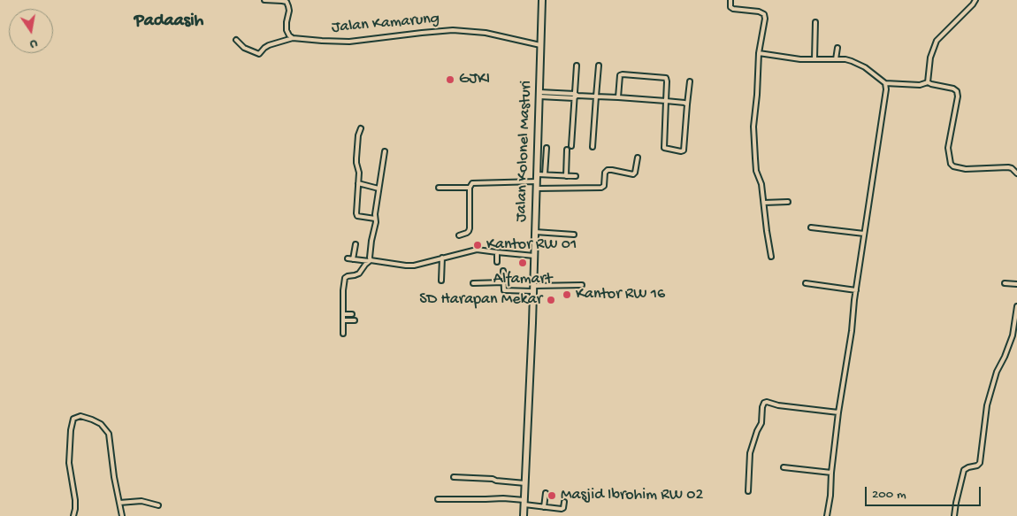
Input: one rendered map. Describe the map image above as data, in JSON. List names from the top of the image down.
{
  "streets": {
    "main road": ["Jalan Kolonel Masturi"],
    "street": ["Jalan Kamarung"]
  },
  "crossings": [
    ["Jalan Kamarung", "Jalan Kolonel Masturi"]
  ],
  "districts": ["Padaasih"],
  "places": [
    "GJKI",
    "Kantor RW 01",
    "Alfamart",
    "Kantor RW 16",
    "SD Harapan Mekar",
    "Masjid Ibrohim RW 02"
  ],
  "scale_bar": "200 m",
  "north": "bottom"
}
